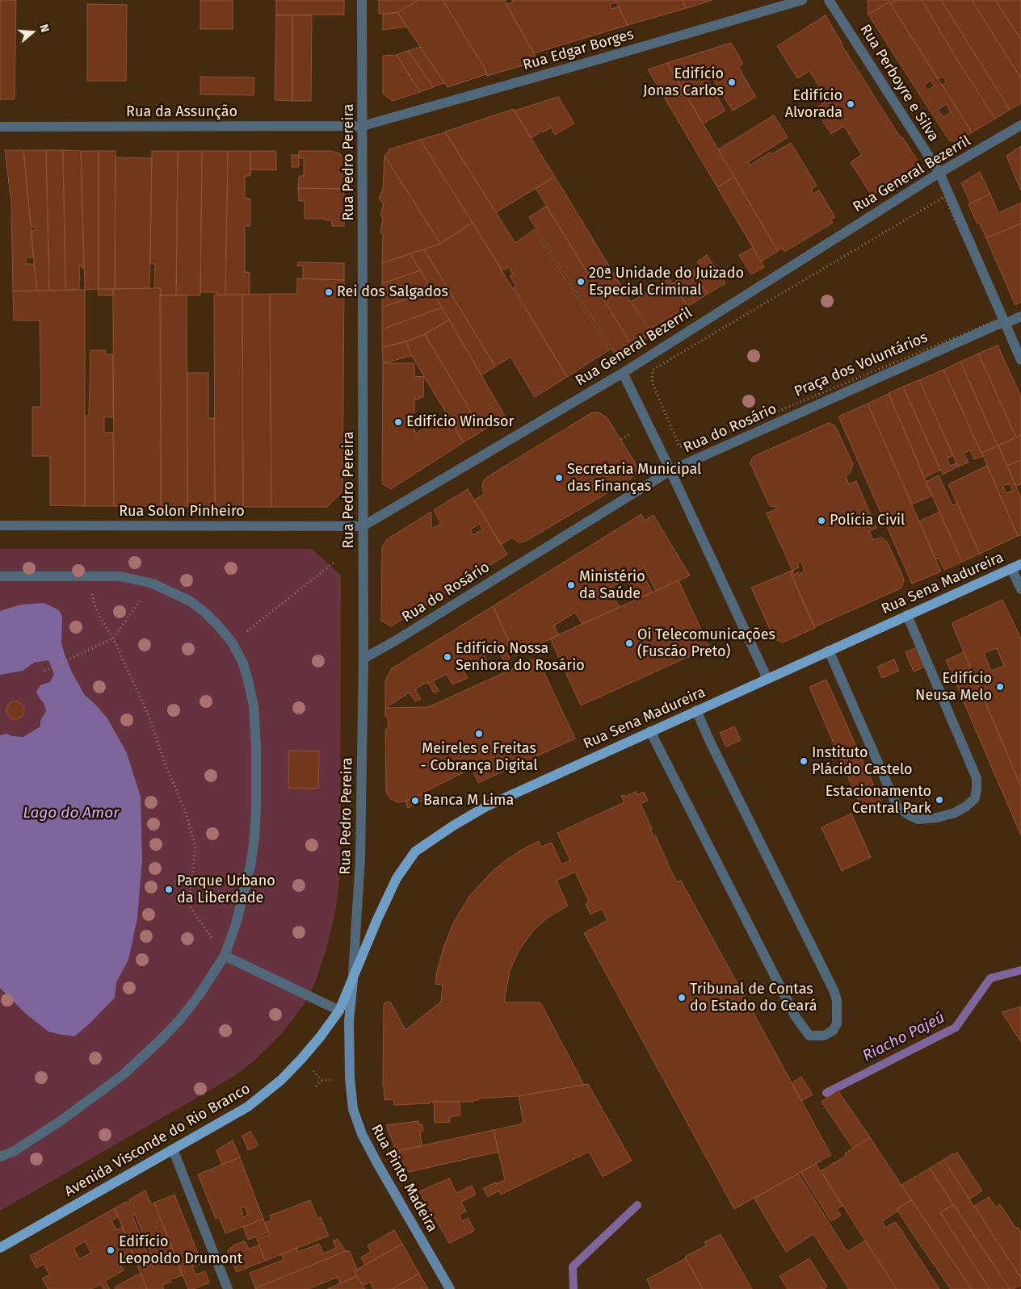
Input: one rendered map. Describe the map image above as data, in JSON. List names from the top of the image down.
{
  "streets": {
    "main road": ["Rua Sena Madureira", "Avenida Visconde do Rio Branco", "Rua Pinto Madeira"],
    "street": [
      "Rua Edgar Borges",
      "Rua Perboyre e Silva",
      "Rua da Assunção",
      "Rua Pedro Pereira",
      "Rua General Bezerril",
      "Rua do Rosário",
      "Rua Solon Pinheiro"
    ],
    "path": ["Praça dos Voluntários"]
  },
  "crossings": [
    ["Rua Edgar Borges", "Rua da Assunção"],
    ["Rua Edgar Borges", "Rua Pedro Pereira"],
    ["Rua Perboyre e Silva", "Rua General Bezerril"],
    ["Rua Perboyre e Silva", "Rua do Rosário"],
    ["Rua da Assunção", "Rua Pedro Pereira"],
    ["Rua Pedro Pereira", "Rua General Bezerril"],
    ["Rua Pedro Pereira", "Rua do Rosário"],
    ["Rua Pedro Pereira", "Rua Solon Pinheiro"],
    ["Rua Pedro Pereira", "Rua Sena Madureira"],
    ["Rua Pedro Pereira", "Avenida Visconde do Rio Branco"],
    ["Rua Pedro Pereira", "Rua Pinto Madeira"],
    ["Rua General Bezerril", "Rua Solon Pinheiro"],
    ["Rua Sena Madureira", "Avenida Visconde do Rio Branco"],
    ["Rua Sena Madureira", "Rua Pinto Madeira"],
    ["Avenida Visconde do Rio Branco", "Rua Pinto Madeira"]
  ],
  "water": ["Lago do Amor", "Riacho Pajeú"],
  "places": [
    "Edifício Jonas Carlos",
    "Edifício Alvorada",
    "20ª Unidade do Juizado Especial Criminal",
    "Rei dos Salgados",
    "Edifício Windsor",
    "Secretaria Municipal das Finanças",
    "Polícia Civil",
    "Ministério da Saúde",
    "Oi Telecomunicações (Fuscão Preto)",
    "Edifício Nossa Senhora do Rosário",
    "Edifício Neusa Melo",
    "Meireles e Freitas - Cobrança Digital",
    "Instituto Plácido Castelo",
    "Estacionamento Central Park",
    "Banca M Lima",
    "Parque Urbano da Liberdade",
    "Tribunal de Contas do Estado do Ceará",
    "Edifício Leopoldo Drumont"
  ],
  "north": "right"
}
